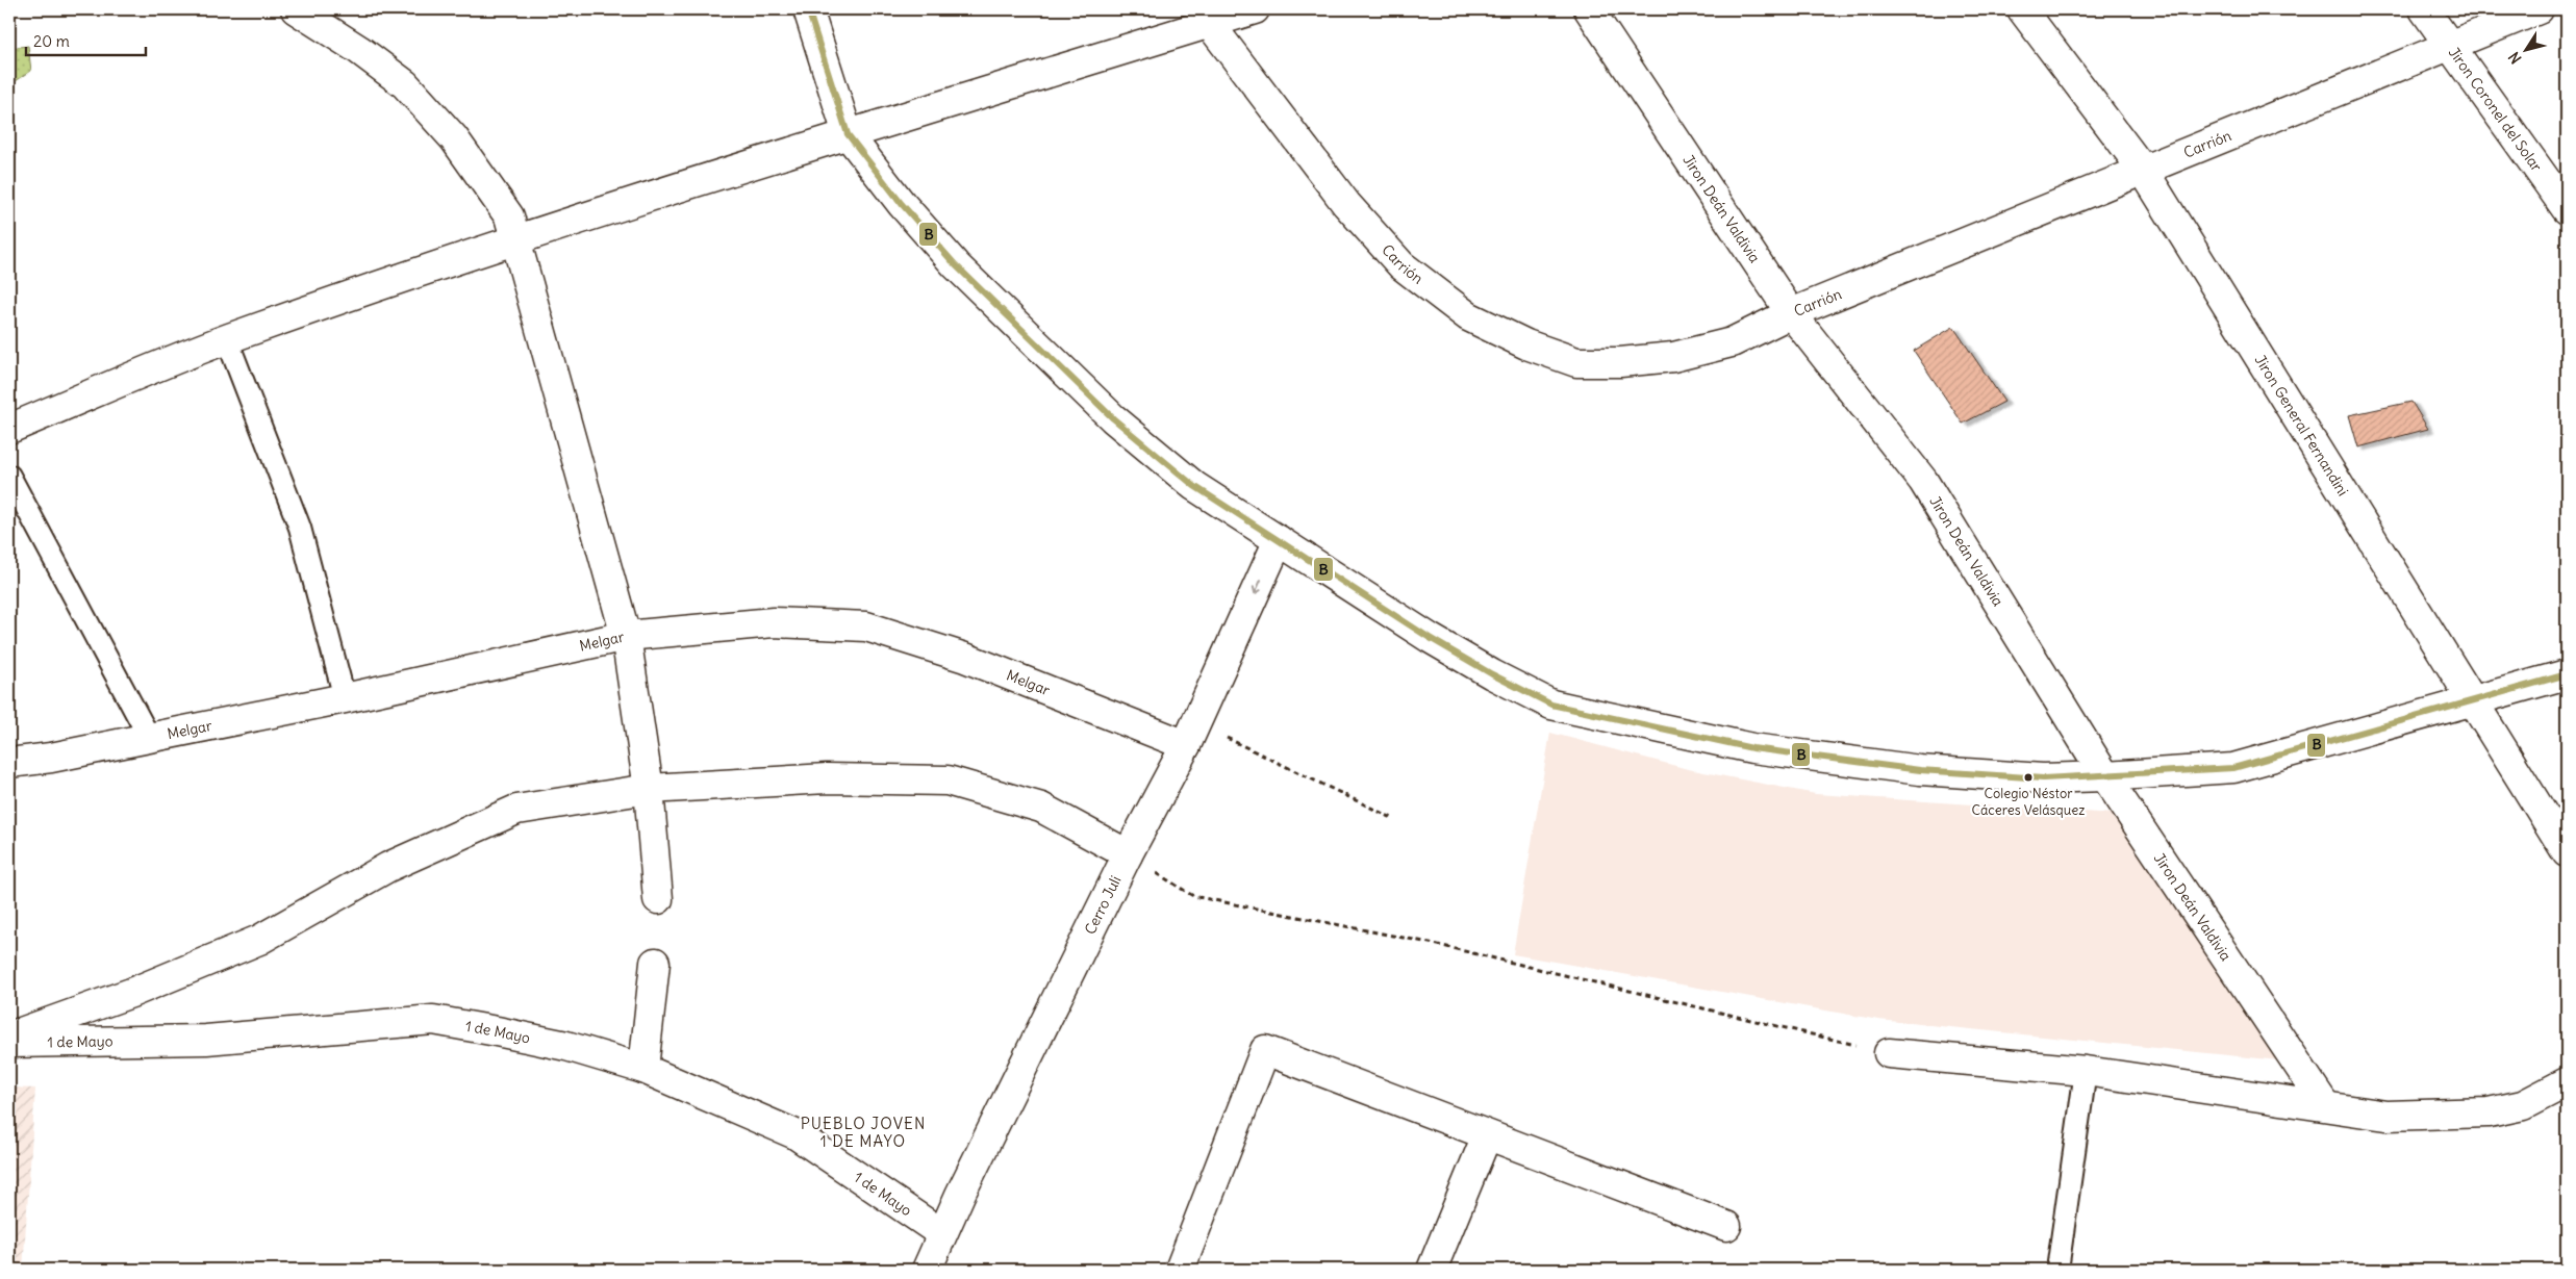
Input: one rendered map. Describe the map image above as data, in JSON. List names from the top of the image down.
{
  "streets": {
    "street": [
      "Jiron Coronel del Solar",
      "Carrión",
      "Jiron Deán Valdivia",
      "Jiron General Fernandini",
      "Melgar",
      "Cerro Juli",
      "1 de Mayo"
    ]
  },
  "crossings": [
    ["Jiron Coronel del Solar", "Carrión"],
    ["Carrión", "Jiron Deán Valdivia"],
    ["Carrión", "Jiron General Fernandini"],
    ["Melgar", "Cerro Juli"],
    ["Cerro Juli", "1 de Mayo"]
  ],
  "districts": ["PUEBLO JOVEN 1 DE MAYO"],
  "places": ["Colegio Néstor Cáceres Velásquez"],
  "lines": ["transit line B"],
  "scale_bar": "20 m",
  "north": "bottom left"
}
